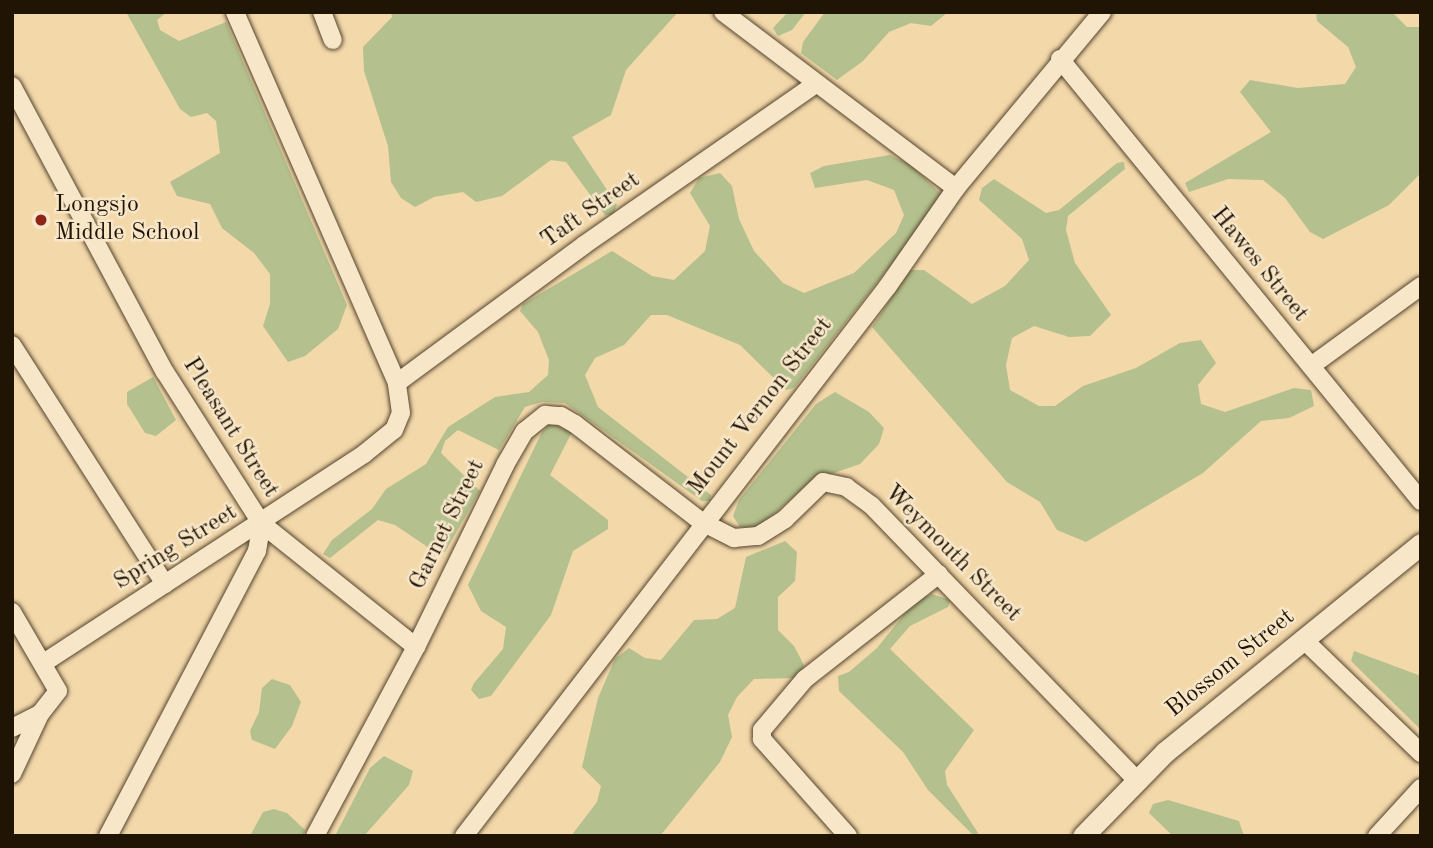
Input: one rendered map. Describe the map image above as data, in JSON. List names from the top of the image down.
{
  "streets": {
    "street": [
      "Taft Street",
      "Hawes Street",
      "Mount Vernon Street",
      "Pleasant Street",
      "Garnet Street",
      "Spring Street",
      "Weymouth Street",
      "Blossom Street"
    ]
  },
  "crossings": [
    ["Taft Street", "Spring Street"],
    ["Hawes Street", "Mount Vernon Street"],
    ["Mount Vernon Street", "Garnet Street"],
    ["Mount Vernon Street", "Weymouth Street"],
    ["Pleasant Street", "Spring Street"],
    ["Garnet Street", "Weymouth Street"],
    ["Weymouth Street", "Blossom Street"]
  ],
  "places": ["Longsjo Middle School"]
}
